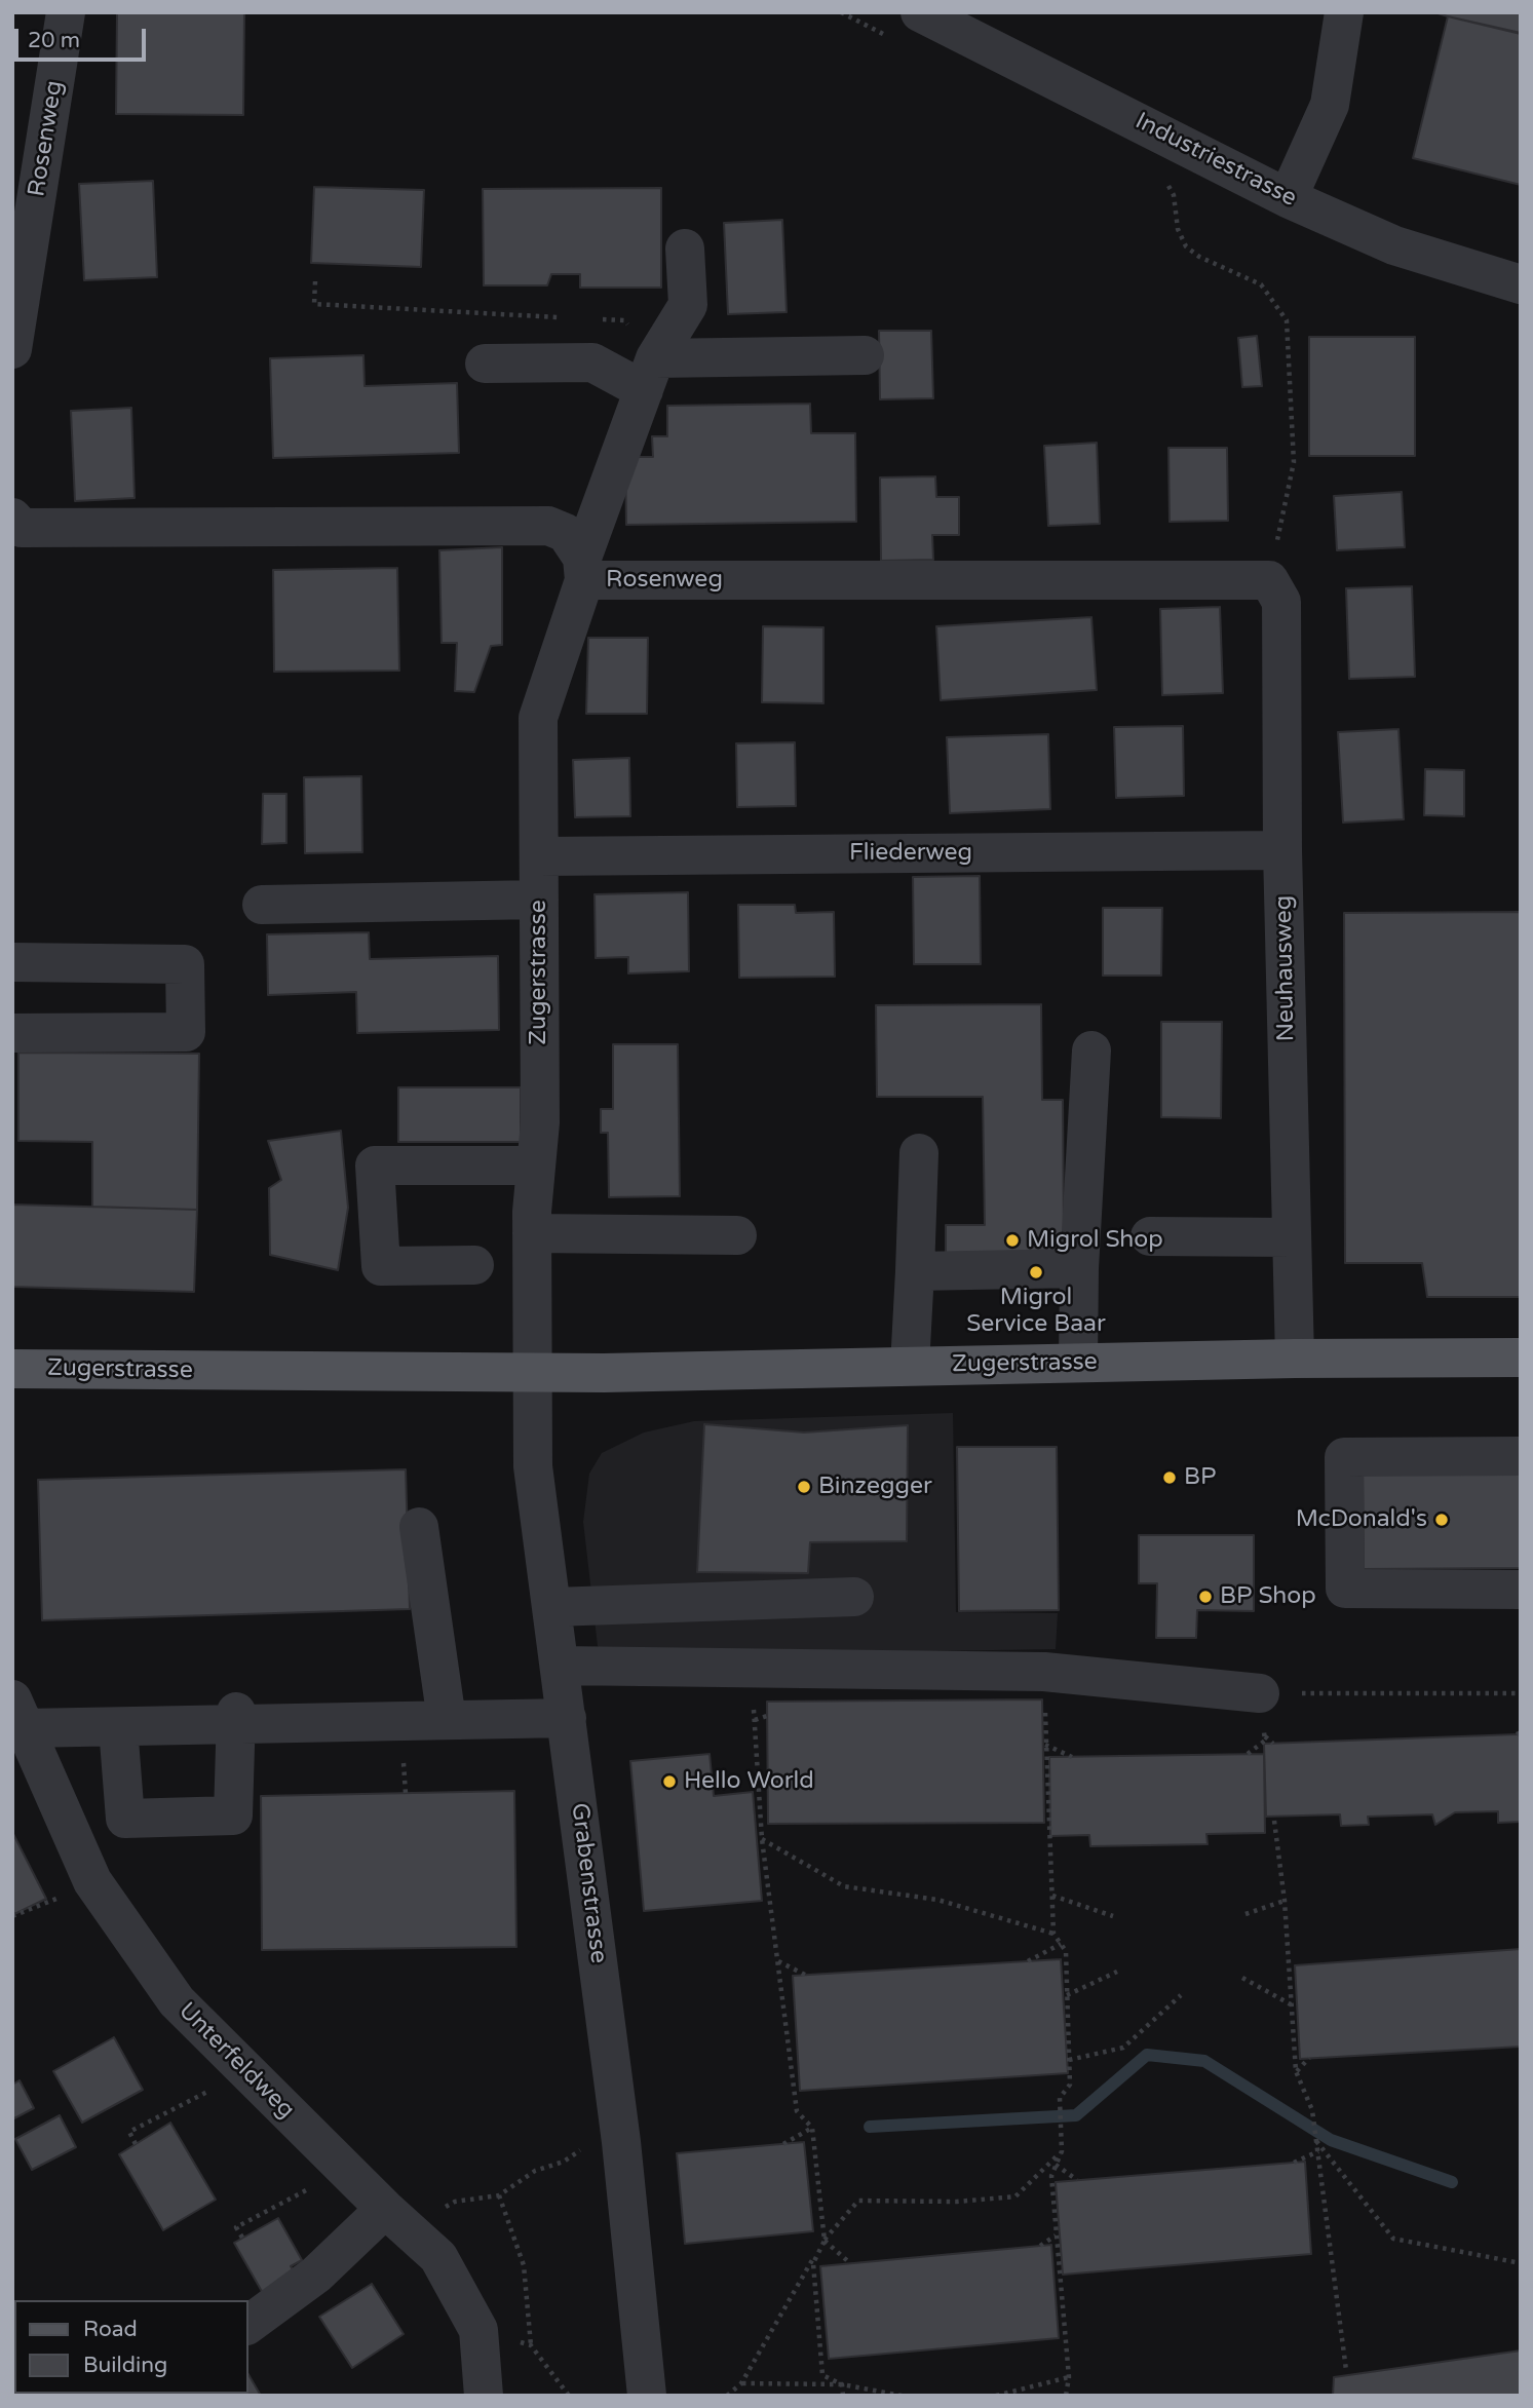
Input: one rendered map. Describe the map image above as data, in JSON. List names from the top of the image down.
{
  "streets": {
    "main road": ["Zugerstrasse"],
    "street": [
      "Rosenweg",
      "Industriestrasse",
      "Fliederweg",
      "Neuhausweg",
      "Grabenstrasse",
      "Unterfeldweg"
    ]
  },
  "crossings": [
    ["Rosenweg", "Neuhausweg"],
    ["Rosenweg", "Zugerstrasse"],
    ["Fliederweg", "Neuhausweg"],
    ["Fliederweg", "Zugerstrasse"],
    ["Neuhausweg", "Zugerstrasse"],
    ["Zugerstrasse", "Grabenstrasse"]
  ],
  "places": [
    "Migrol Shop",
    "Migrol Service Baar",
    "BP",
    "Binzegger",
    "McDonald's",
    "BP Shop",
    "Hello World"
  ],
  "legend": ["Road", "Building"],
  "scale_bar": "20 m"
}
